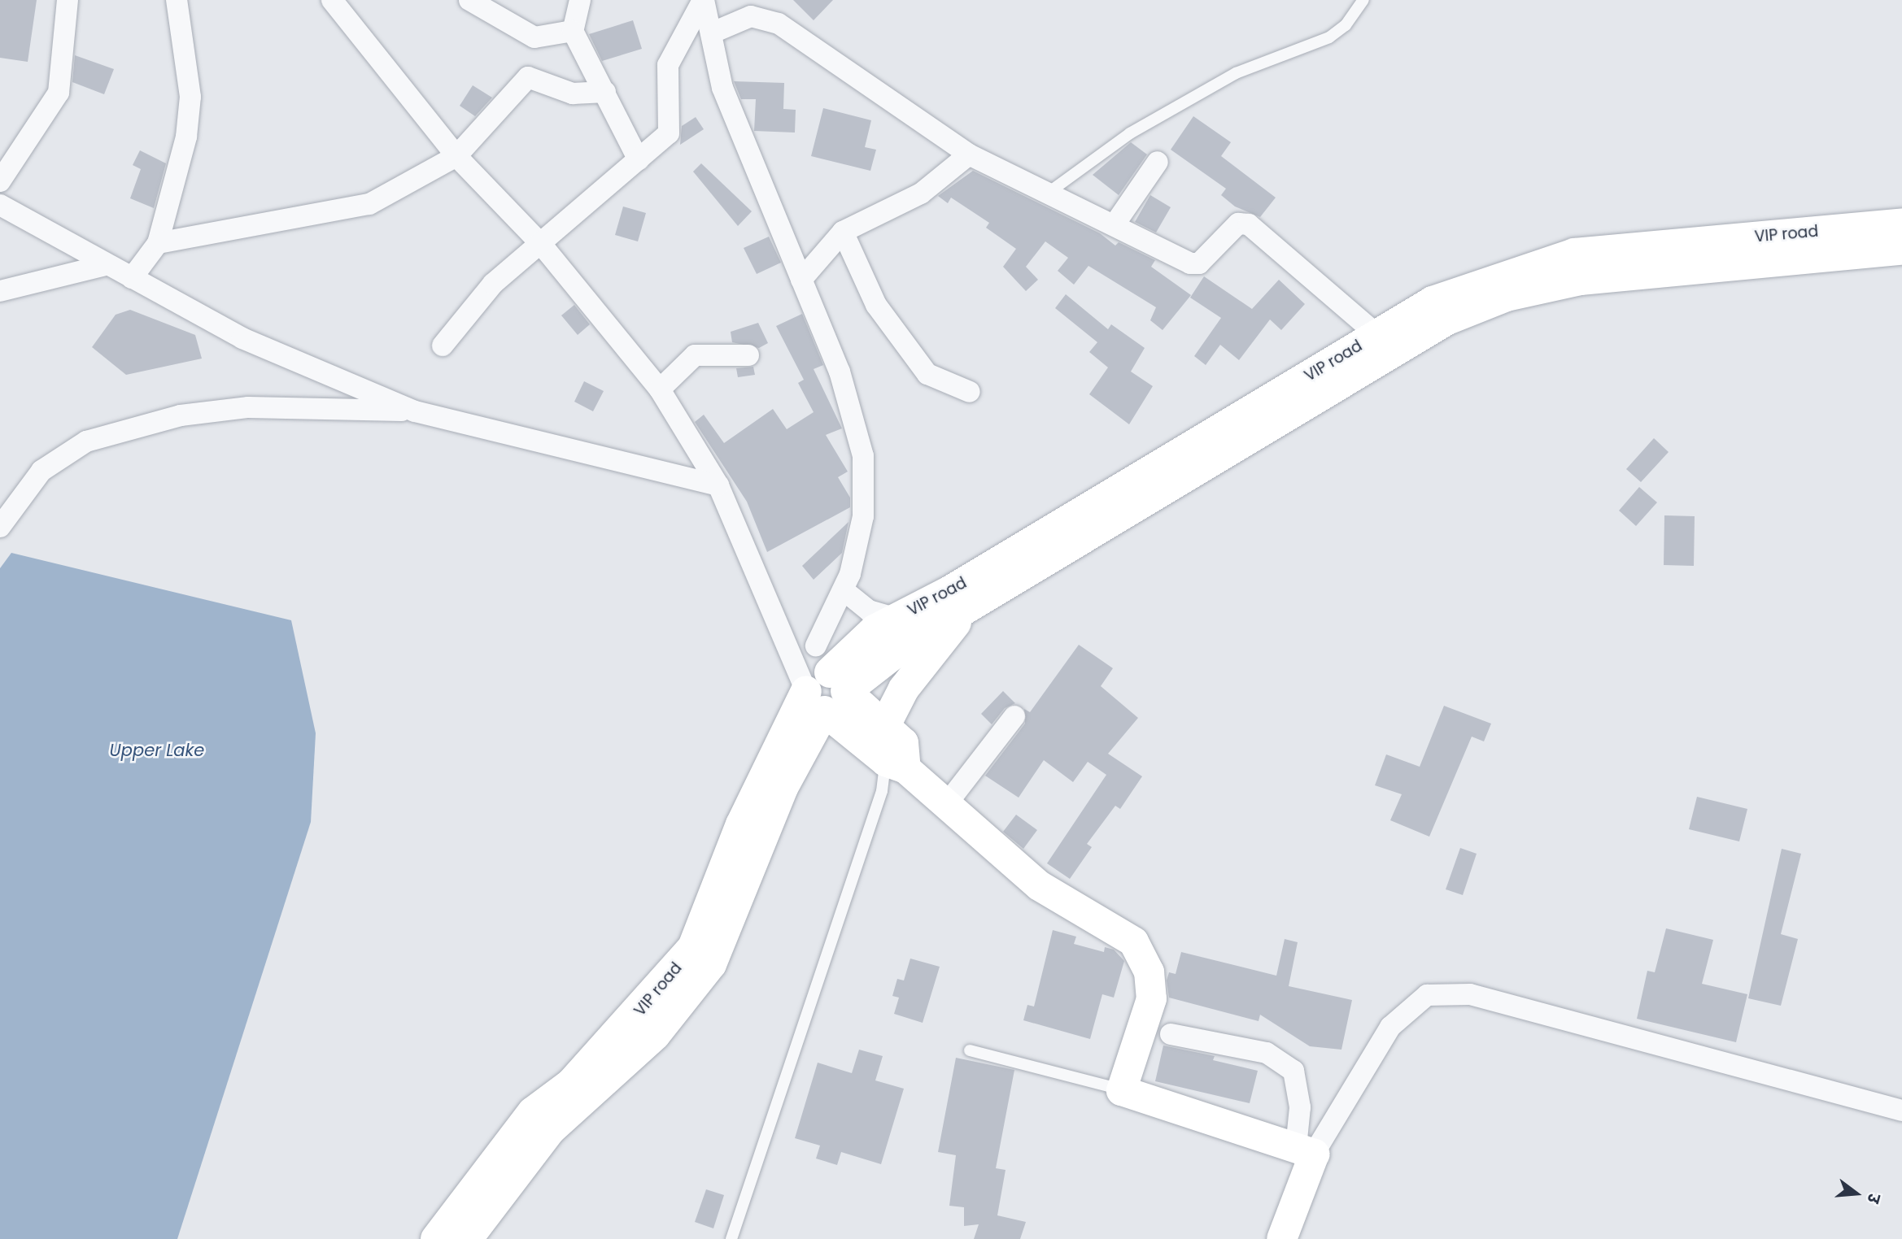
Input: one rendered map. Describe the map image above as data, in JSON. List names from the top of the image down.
{
  "streets": {
    "main road": ["VIP road"]
  },
  "water": ["Upper Lake"],
  "north": "right"
}
